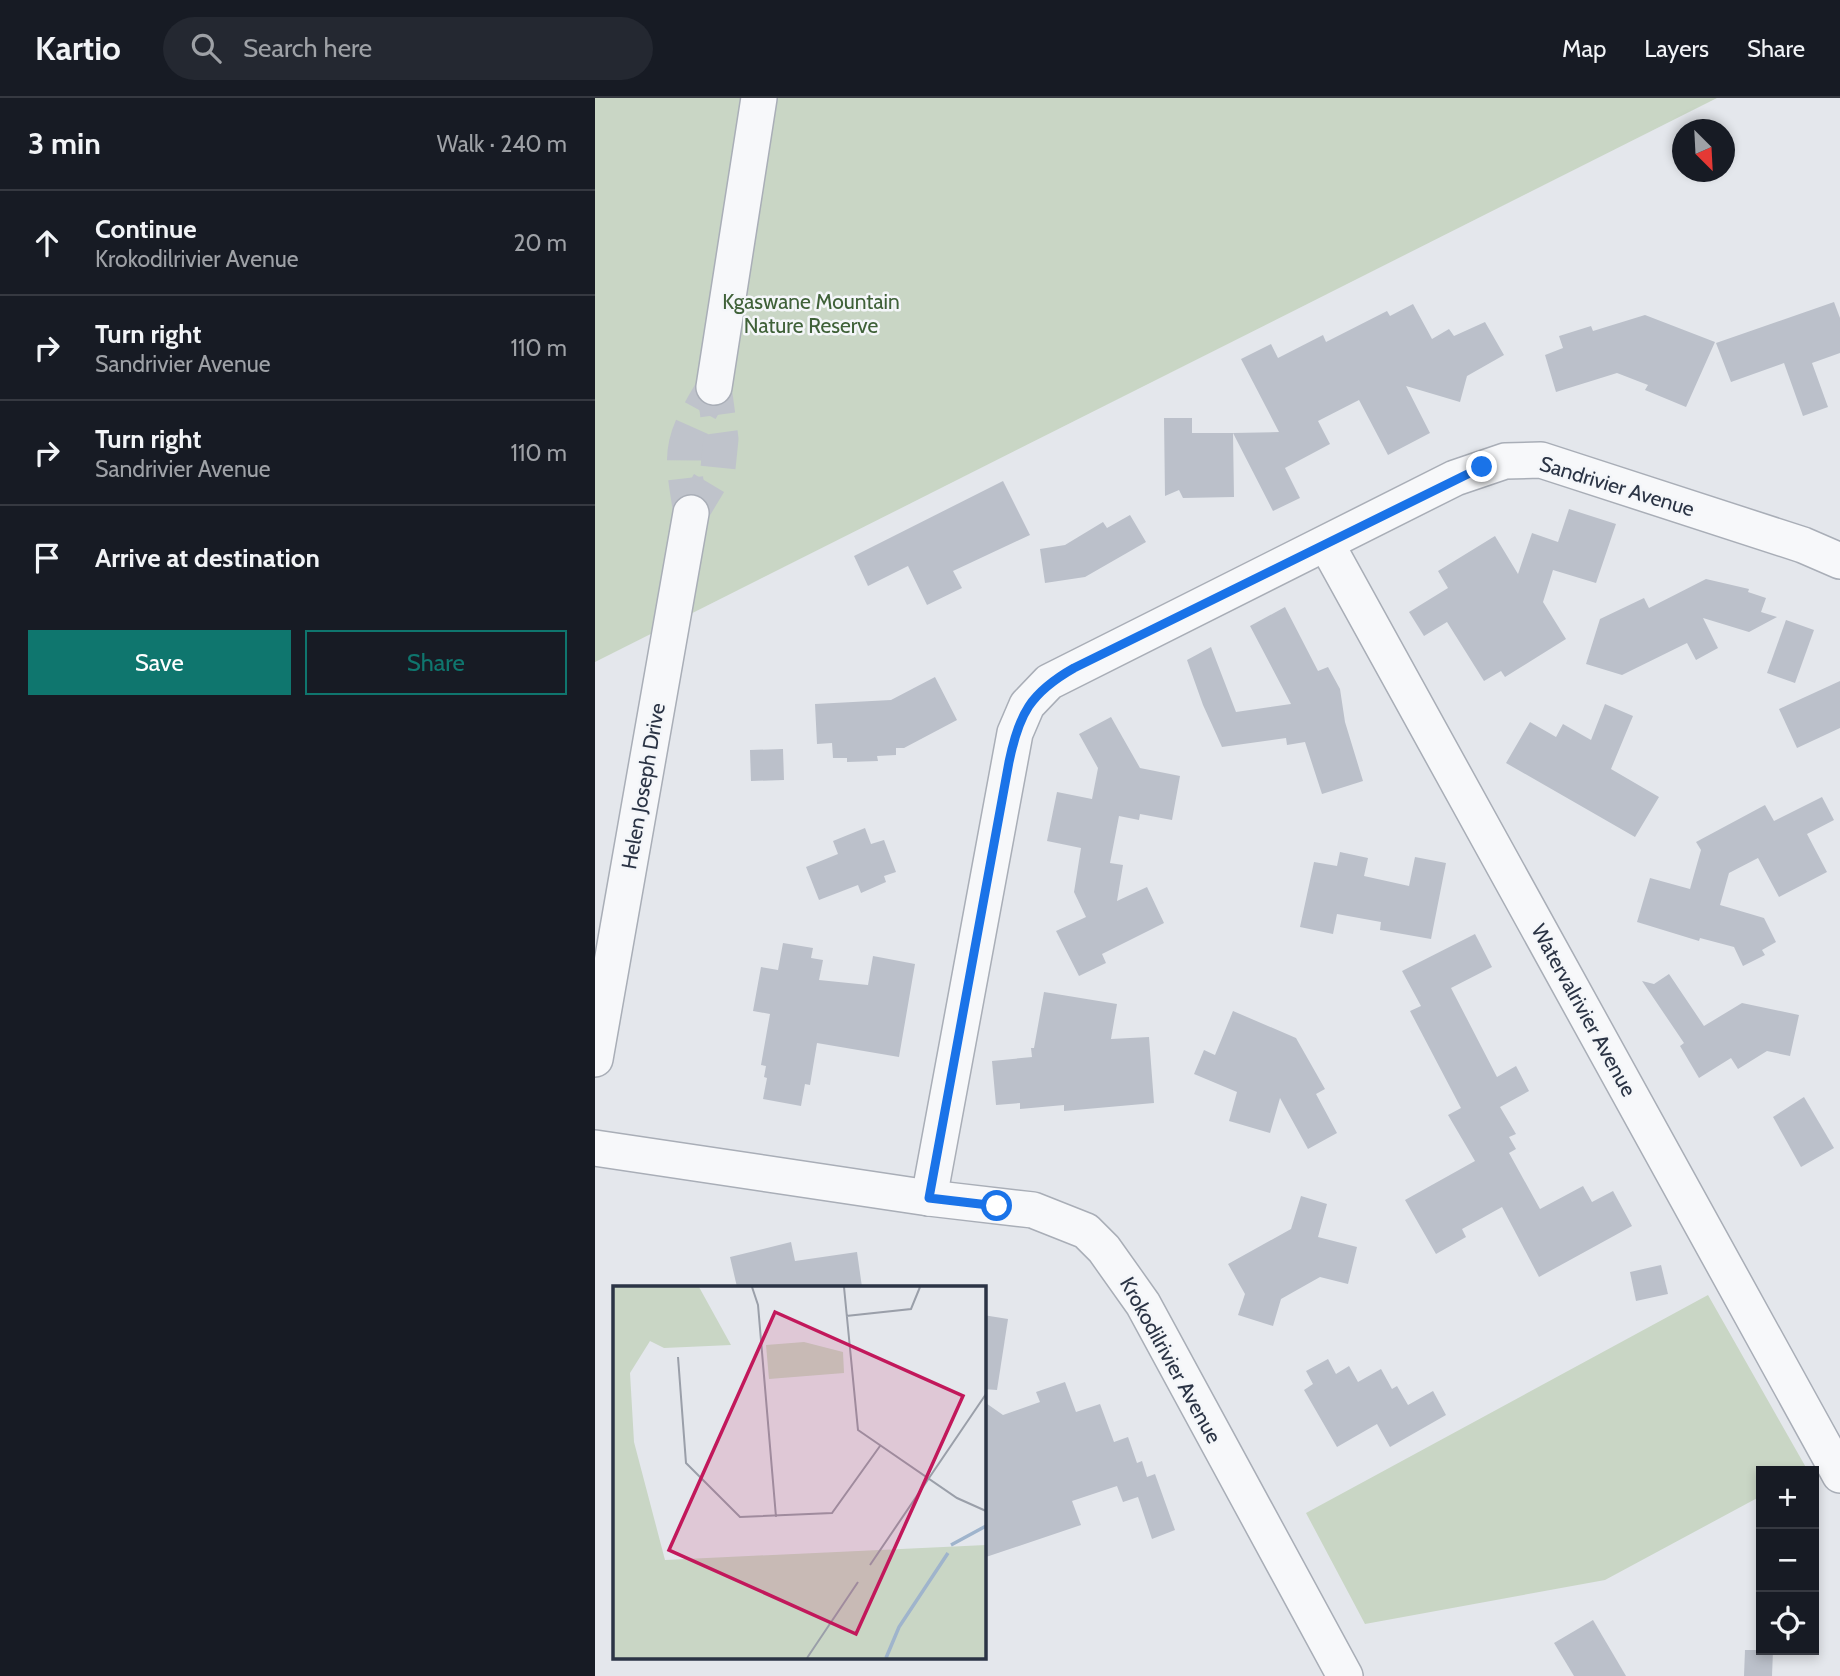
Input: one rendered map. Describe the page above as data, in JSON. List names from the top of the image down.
{
  "streets": {
    "street": [
      "Sandrivier Avenue",
      "Helen Joseph Drive",
      "Watervalrivier Avenue",
      "Krokodilrivier Avenue"
    ]
  },
  "crossings": [
    ["Sandrivier Avenue", "Watervalrivier Avenue"],
    ["Sandrivier Avenue", "Krokodilrivier Avenue"]
  ],
  "parks": ["Kgaswane Mountain Nature Reserve"],
  "north": "bottom right",
  "page": {
    "header": "Kartio",
    "search": "Search here",
    "nav": ["Map", "Layers", "Share"],
    "heading": ["3 min", "Walk · 240 m"],
    "list": [
      ["Continue", "Krokodilrivier Avenue", "20 m"],
      ["Turn right", "Sandrivier Avenue", "110 m"],
      ["Turn right", "Sandrivier Avenue", "110 m"],
      "Arrive at destination"
    ],
    "buttons": ["Save", "Share"],
    "map_buttons": ["+", "−"]
  }
}
